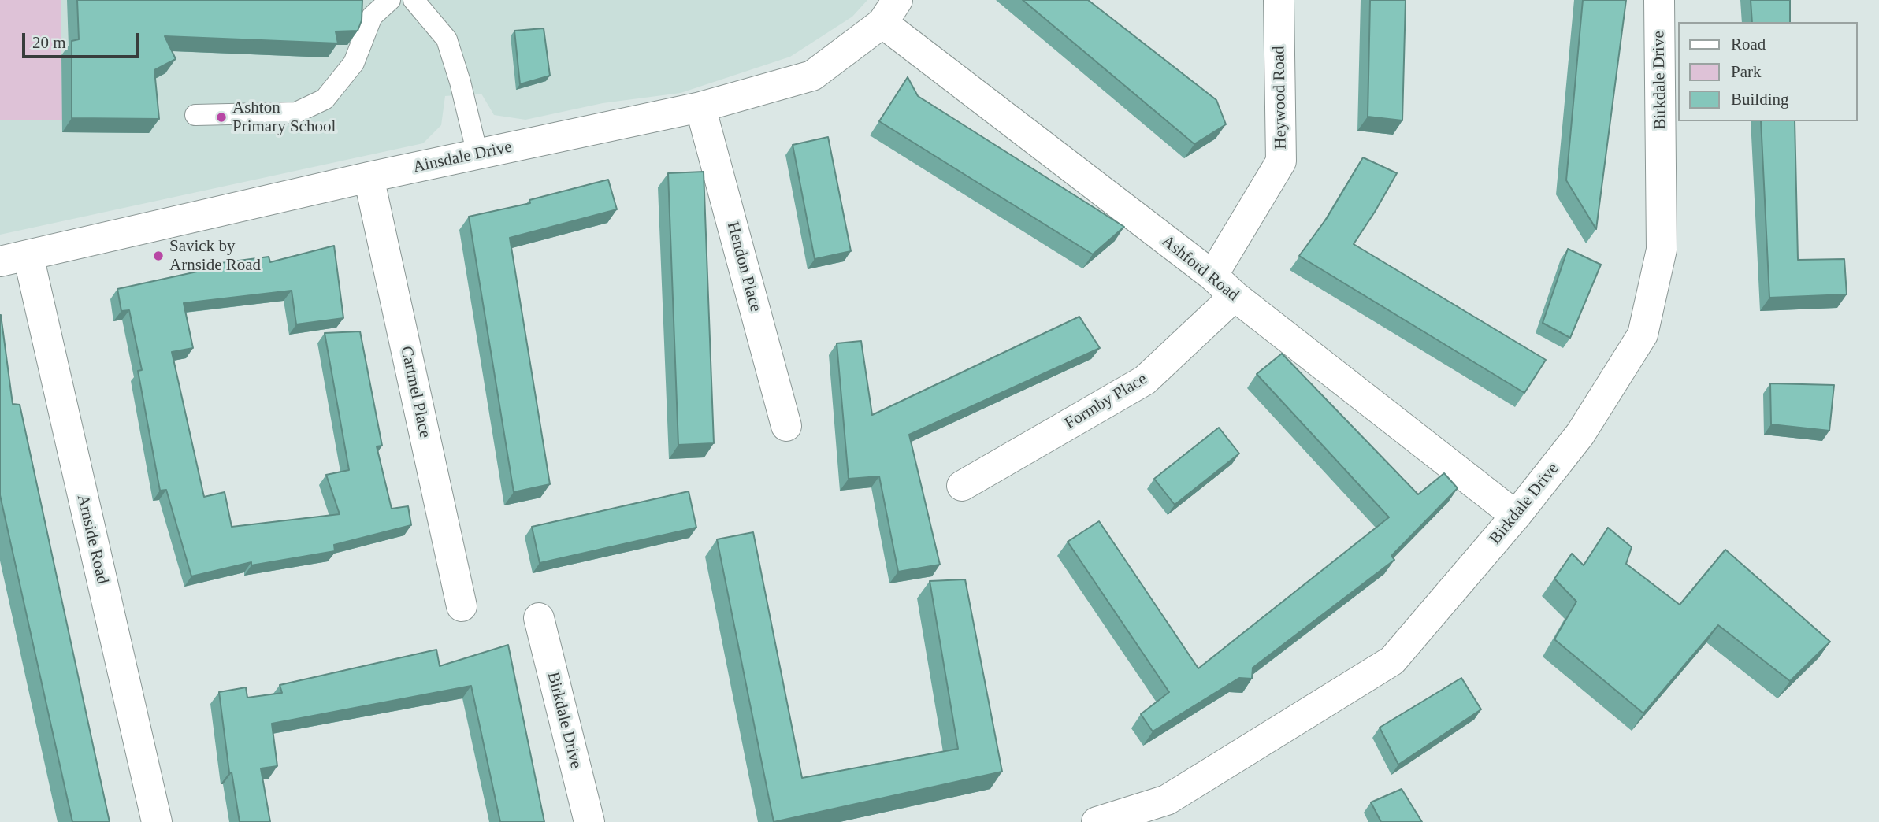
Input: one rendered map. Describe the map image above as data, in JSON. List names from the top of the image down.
{
  "streets": {
    "street": [
      "Birkdale Drive",
      "Heywood Road",
      "Ainsdale Drive",
      "Hendon Place",
      "Ashford Road",
      "Cartmel Place",
      "Formby Place",
      "Arnside Road"
    ]
  },
  "crossings": [
    ["Birkdale Drive", "Ashford Road"],
    ["Heywood Road", "Ashford Road"],
    ["Ainsdale Drive", "Hendon Place"],
    ["Ainsdale Drive", "Ashford Road"],
    ["Ainsdale Drive", "Cartmel Place"],
    ["Ainsdale Drive", "Arnside Road"],
    ["Ashford Road", "Formby Place"]
  ],
  "places": ["Ashton Primary School", "Savick by Arnside Road"],
  "legend": ["Road", "Park", "Building"],
  "scale_bar": "20 m"
}
